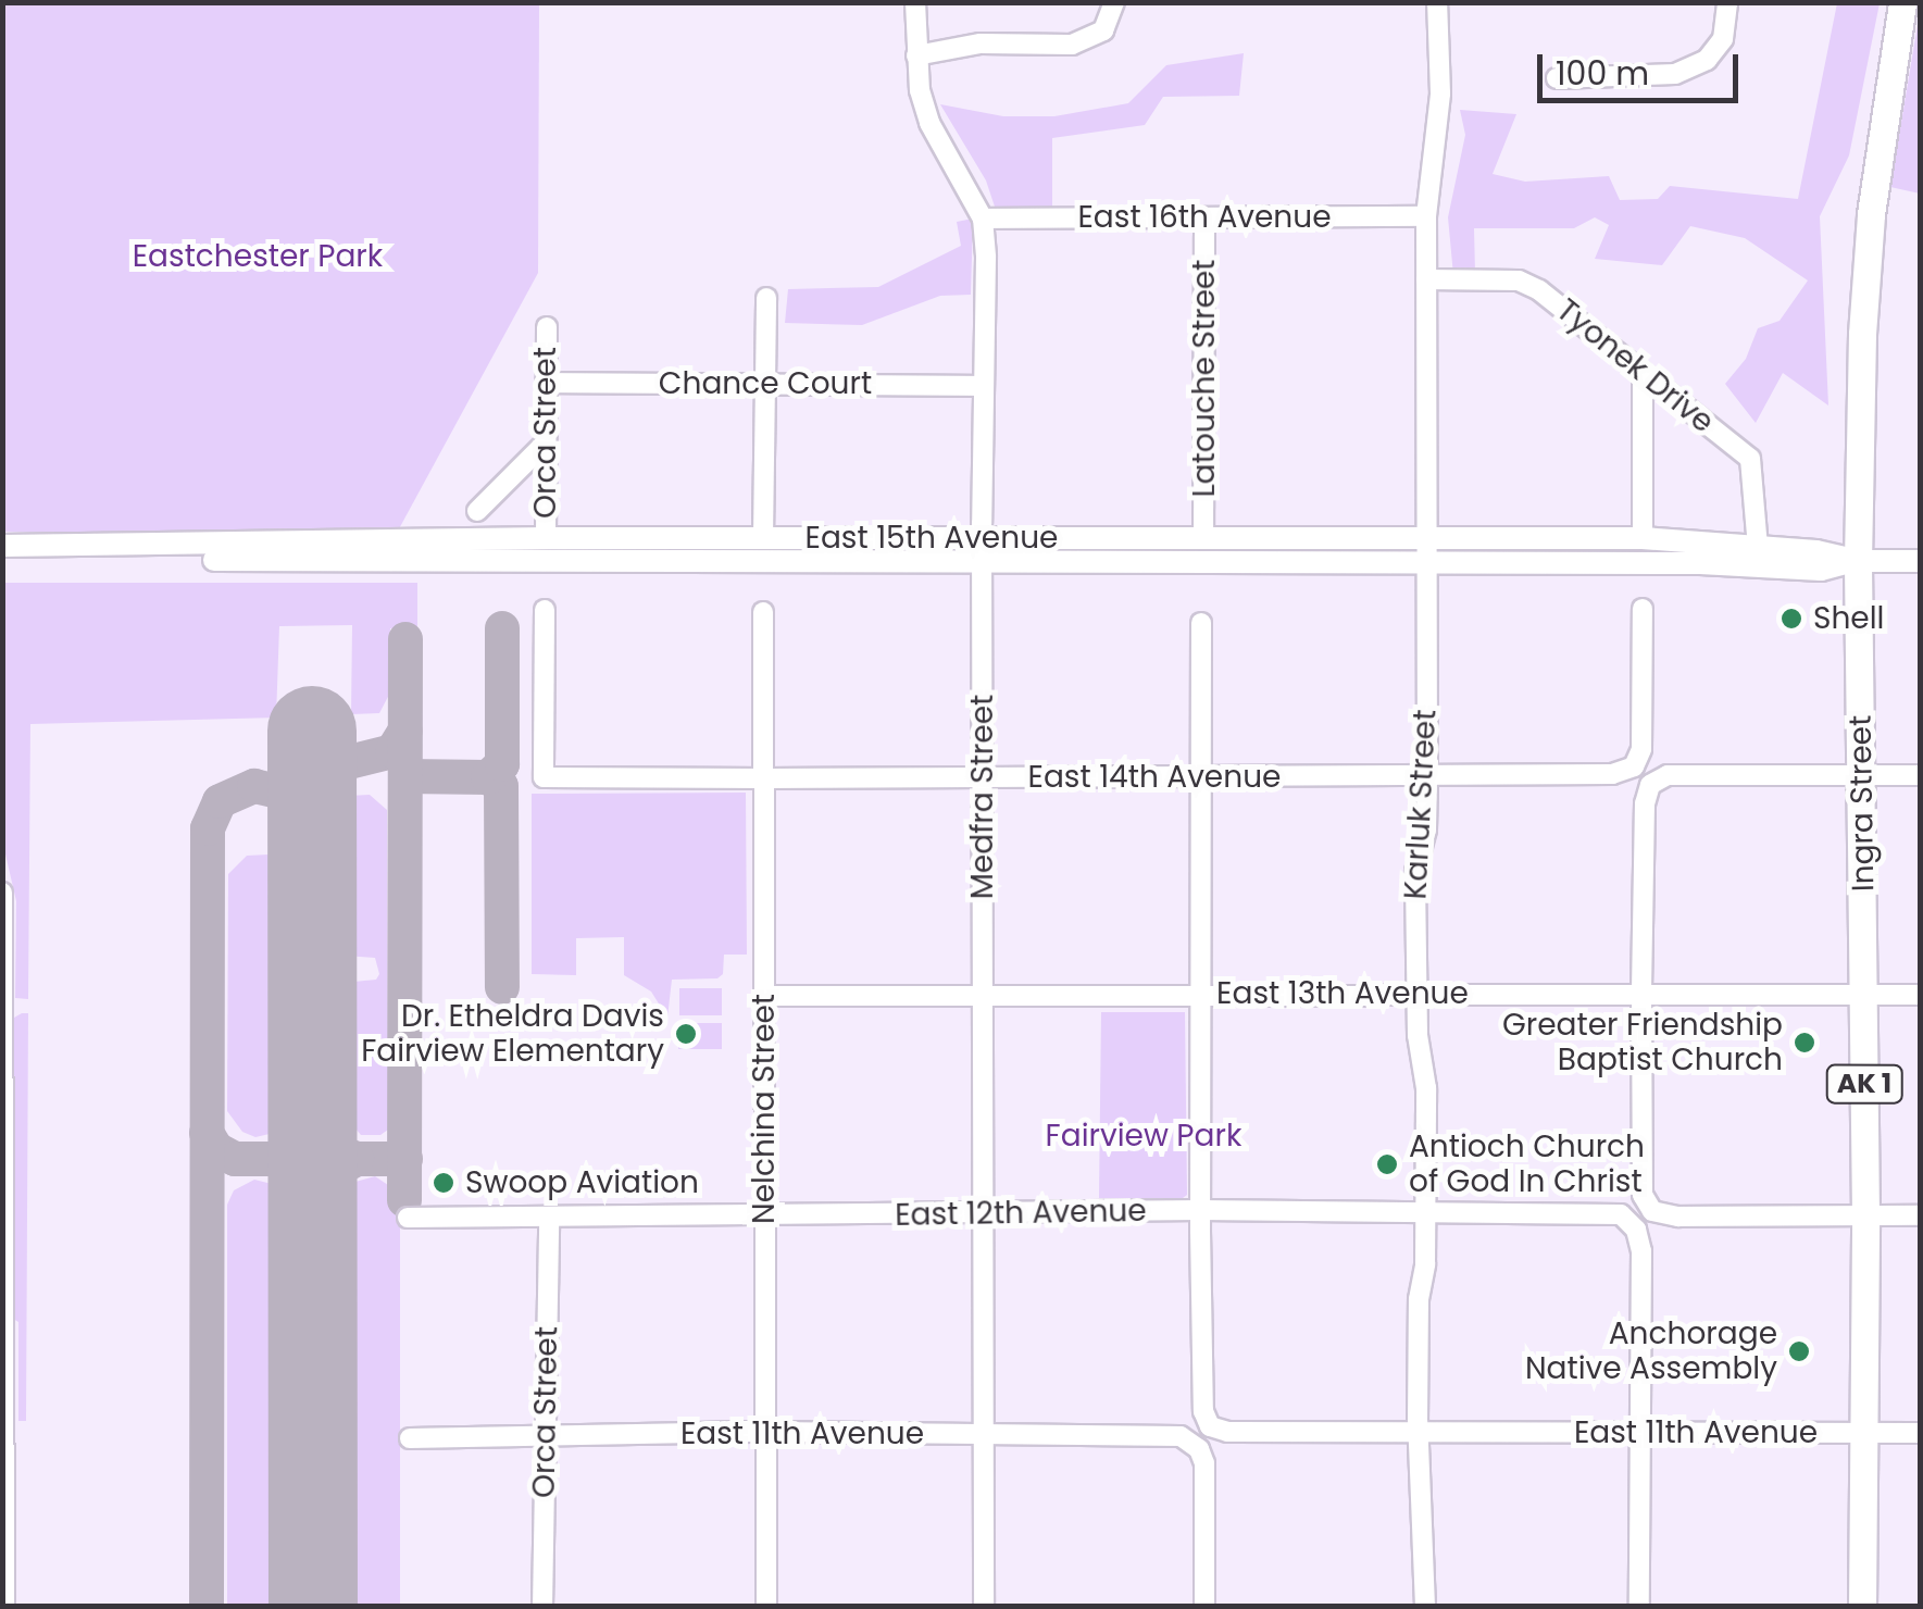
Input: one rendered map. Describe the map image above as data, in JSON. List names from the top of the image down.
{
  "streets": {
    "highway": ["Ingra Street", "AK 1"],
    "main road": ["East 15th Avenue"],
    "street": [
      "East 16th Avenue",
      "Tyonek Drive",
      "Latouche Street",
      "Chance Court",
      "Orca Street",
      "East 14th Avenue",
      "Medfra Street",
      "Karluk Street",
      "East 13th Avenue",
      "Nelchina Street",
      "East 12th Avenue",
      "East 11th Avenue"
    ]
  },
  "crossings": [
    ["East 16th Avenue", "Latouche Street"],
    ["East 16th Avenue", "Medfra Street"],
    ["East 16th Avenue", "Karluk Street"],
    ["Tyonek Drive", "East 15th Avenue"],
    ["Tyonek Drive", "Karluk Street"],
    ["Latouche Street", "East 15th Avenue"],
    ["Chance Court", "Orca Street"],
    ["Chance Court", "Medfra Street"],
    ["Orca Street", "East 15th Avenue"],
    ["Orca Street", "East 12th Avenue"],
    ["Orca Street", "East 11th Avenue"],
    ["East 15th Avenue", "Medfra Street"],
    ["East 15th Avenue", "Ingra Street"],
    ["East 15th Avenue", "Karluk Street"],
    ["East 14th Avenue", "Medfra Street"],
    ["East 14th Avenue", "Karluk Street"],
    ["East 14th Avenue", "Nelchina Street"],
    ["Medfra Street", "East 13th Avenue"],
    ["Medfra Street", "East 12th Avenue"],
    ["Medfra Street", "East 11th Avenue"],
    ["Ingra Street", "East 13th Avenue"],
    ["Ingra Street", "East 11th Avenue"],
    ["Karluk Street", "East 13th Avenue"],
    ["Karluk Street", "East 12th Avenue"],
    ["Karluk Street", "East 11th Avenue"],
    ["East 13th Avenue", "Nelchina Street"],
    ["Nelchina Street", "East 12th Avenue"],
    ["Nelchina Street", "East 11th Avenue"],
    ["East 12th Avenue", "East 11th Avenue"]
  ],
  "parks": ["Eastchester Park", "Fairview Park"],
  "places": [
    "Shell",
    "Dr. Etheldra Davis Fairview Elementary",
    "Greater Friendship Baptist Church",
    "Antioch Church of God In Christ",
    "Swoop Aviation",
    "Anchorage Native Assembly"
  ],
  "scale_bar": "100 m"
}
